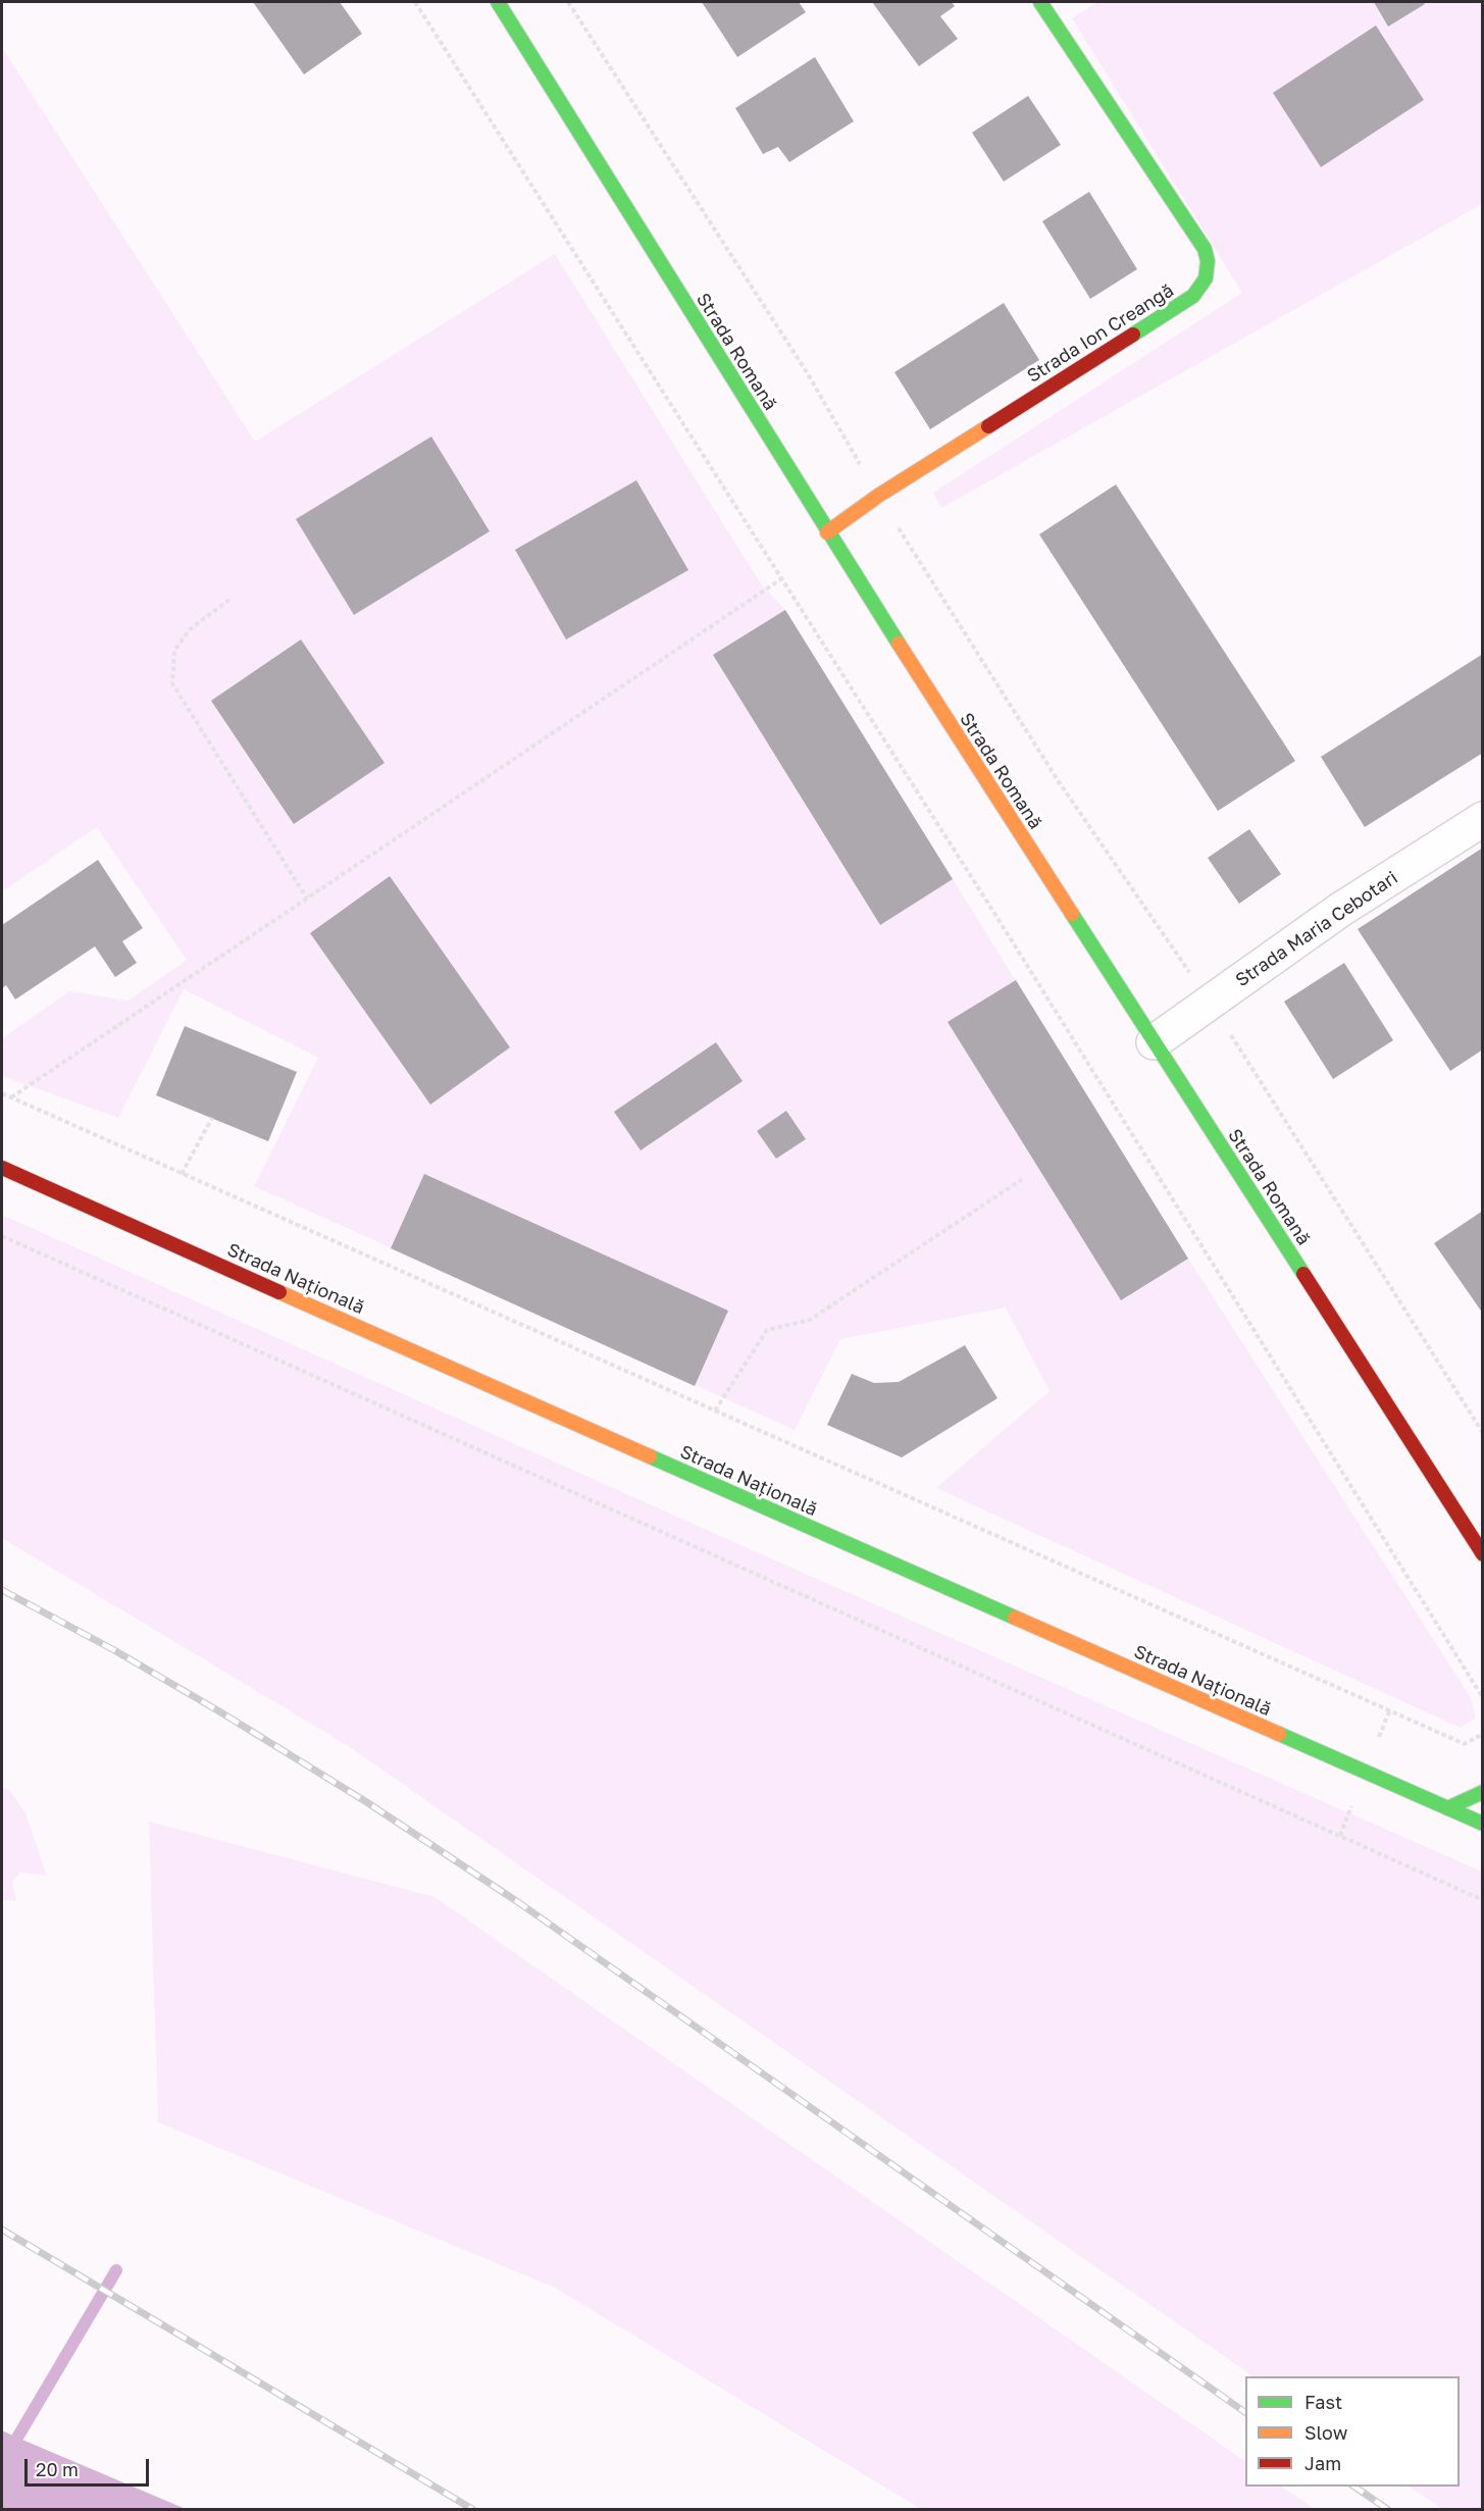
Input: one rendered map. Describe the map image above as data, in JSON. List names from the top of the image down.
{
  "streets": {
    "street": [
      "Strada Ion Creangă",
      "Strada Romană",
      "Strada Maria Cebotari",
      "Strada Națională"
    ]
  },
  "crossings": [
    ["Strada Ion Creangă", "Strada Romană"],
    ["Strada Romană", "Strada Maria Cebotari"]
  ],
  "legend": ["Fast", "Slow", "Jam"],
  "scale_bar": "20 m"
}
